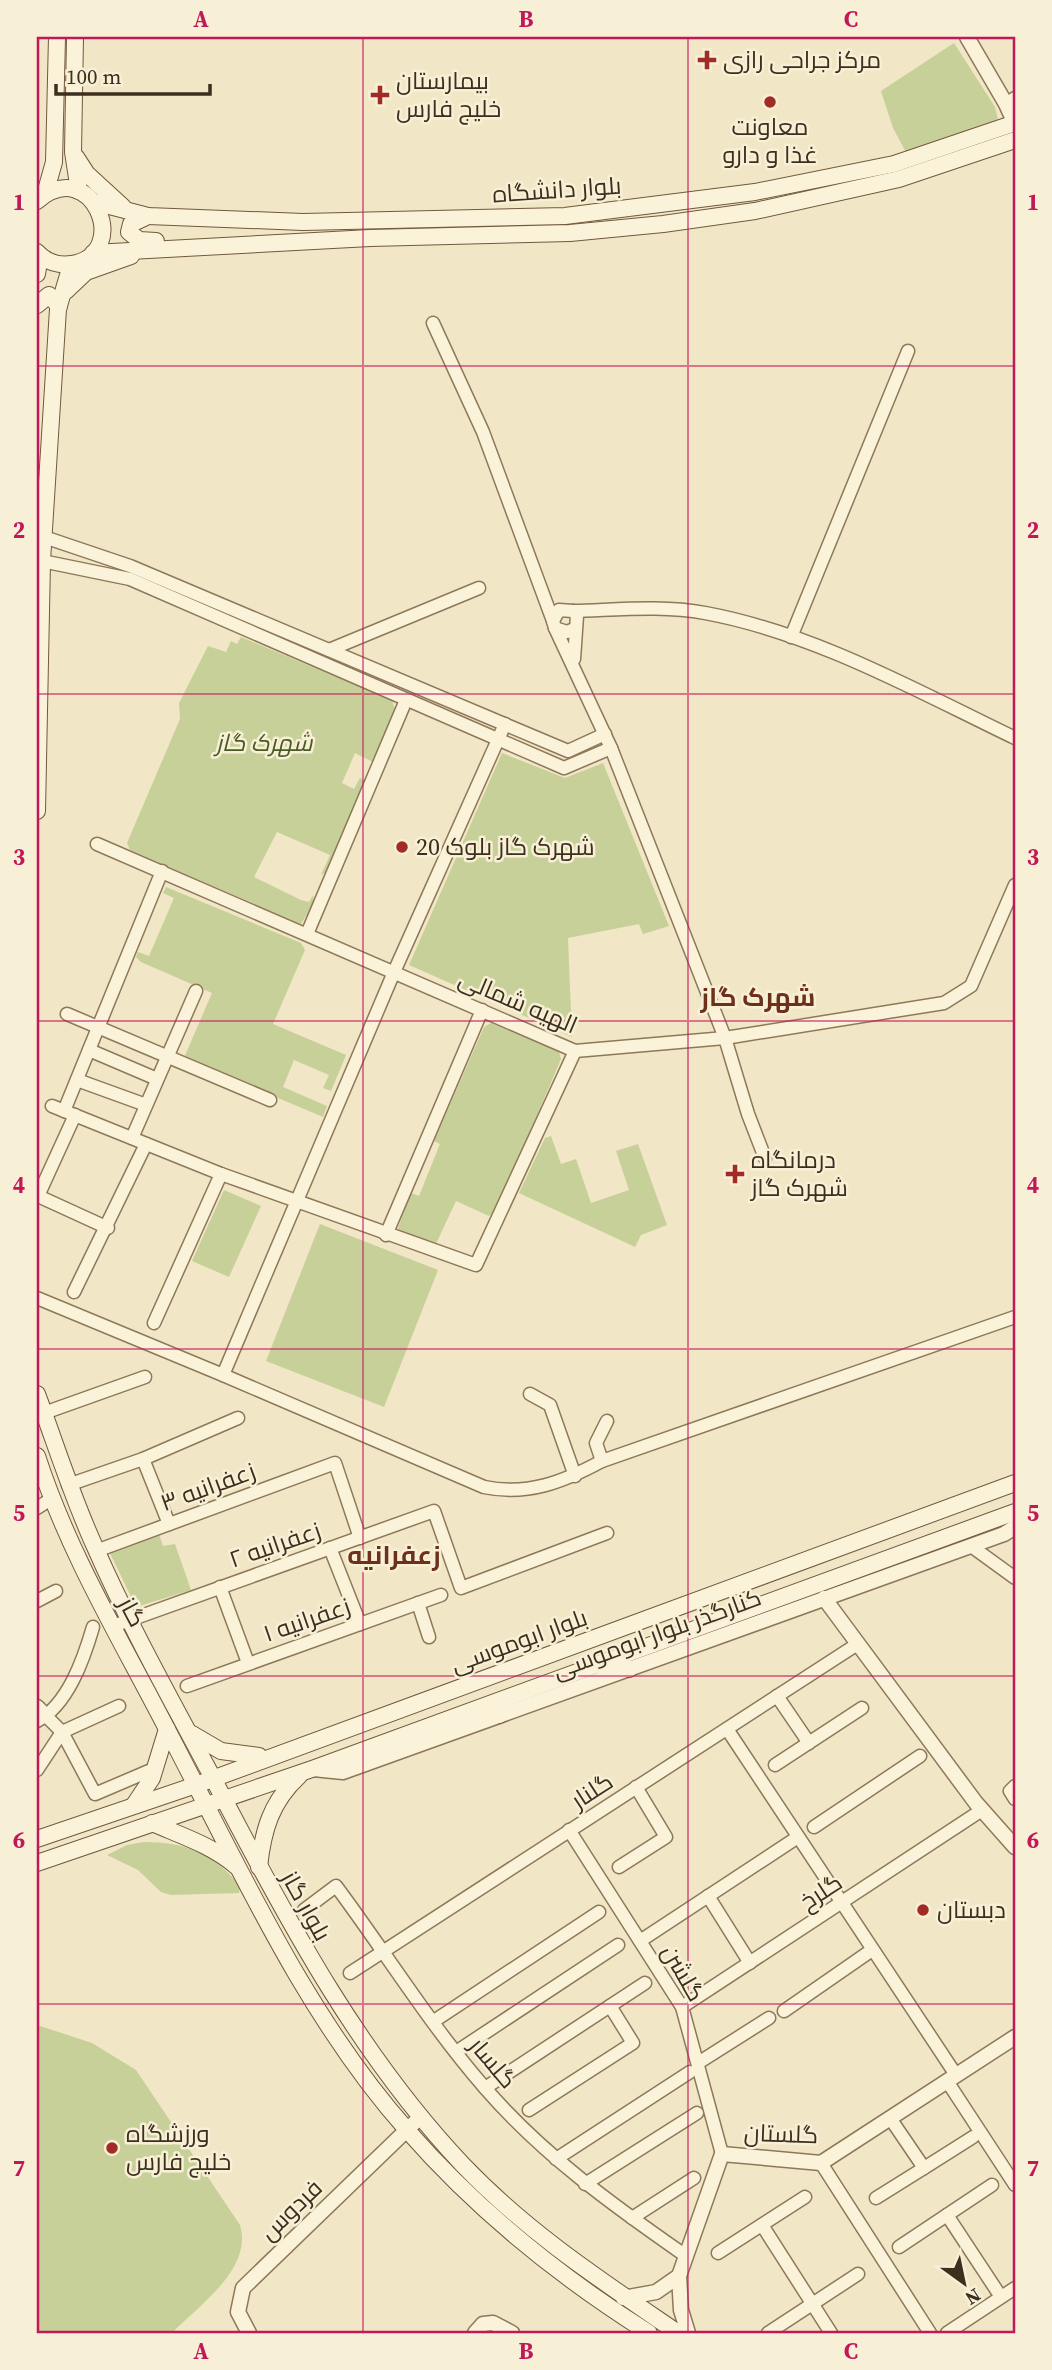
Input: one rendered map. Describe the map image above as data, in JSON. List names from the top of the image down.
{
  "streets": {
    "main road": [
      "بلوار دانشگاه",
      "گاز",
      "بلوار ابوموسی",
      "بلوار گاز"
    ],
    "street": [
      "الهیه شمالی",
      "زعفرانیه ۳",
      "زعفرانیه ۲",
      "زعفرانیه ۱",
      "کنارگذر بلوار ابوموسی",
      "گلنار",
      "گلرخ",
      "گلشن",
      "گلسار",
      "گلستان",
      "فردوس"
    ]
  },
  "crossings": [
    ["زعفرانیه ۳", "زعفرانیه ۲"],
    ["زعفرانیه ۳", "بلوار گاز"],
    ["زعفرانیه ۲", "گاز"],
    ["زعفرانیه ۲", "بلوار گاز"],
    ["گاز", "بلوار ابوموسی"],
    ["گاز", "بلوار گاز"],
    ["کنارگذر بلوار ابوموسی", "بلوار ابوموسی"],
    ["بلوار ابوموسی", "بلوار گاز"],
    ["گلنار", "گلشن"],
    ["گلنار", "گلسار"],
    ["گلرخ", "گلشن"],
    ["بلوار گاز", "فردوس"],
    ["گلشن", "گلستان"],
    ["گلسار", "گلستان"]
  ],
  "districts": ["شهرک گاز", "زعفرانیه"],
  "parks": ["شهرک گاز"],
  "places": {
    "health": ["مرکز جراحی رازی", "بیمارستان خلیج فارس", "درمانگاه شهرک گاز"],
    "other": [
      "معاونت غذا و دارو",
      "شهرک گاز بلوک 20",
      "دبستان",
      "ورزشگاه خلیج فارس"
    ]
  },
  "scale_bar": "100 m",
  "north": "bottom right",
  "grid": {
    "columns": ["A", "B", "C"],
    "rows": [
      "1",
      "2",
      "3",
      "4",
      "5",
      "6",
      "7"
    ]
  }
}
